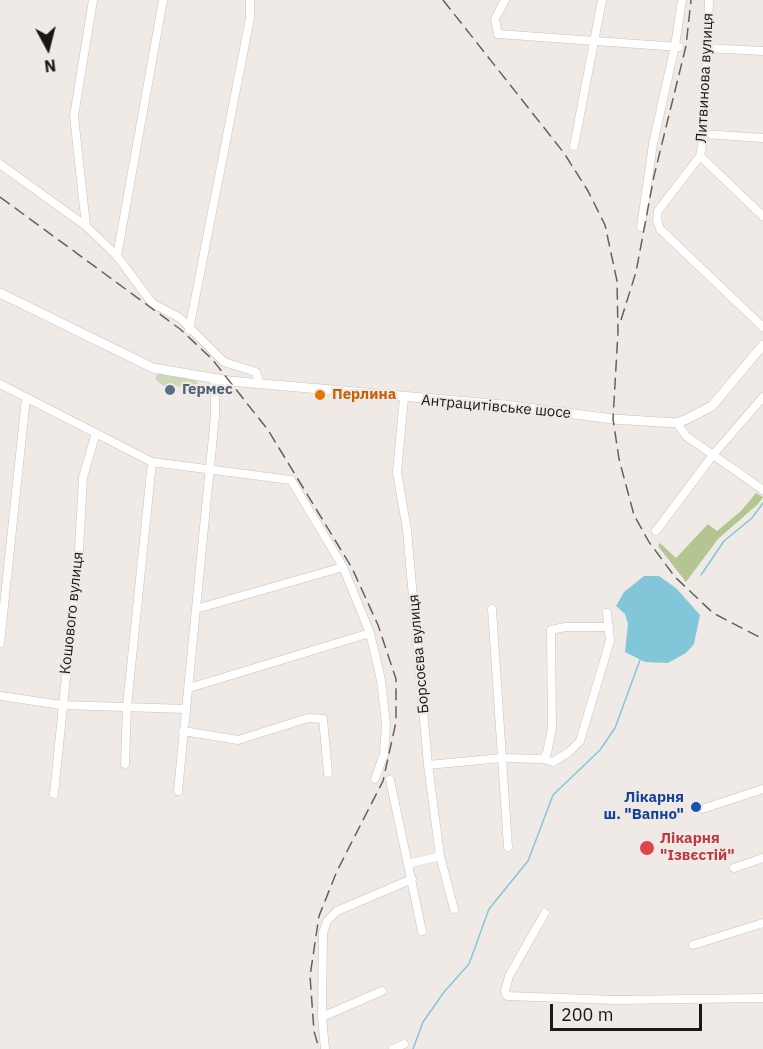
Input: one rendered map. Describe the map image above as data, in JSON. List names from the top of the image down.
{
  "streets": {
    "main road": ["Антрацитівське шосе"],
    "street": ["Литвинова вулиця", "Кошового вулиця", "Борсоєва вулиця"]
  },
  "crossings": [
    ["Антрацитівське шосе", "Борсоєва вулиця"]
  ],
  "places": [
    "Гермес",
    "Перлина",
    "Лікарня ш. \"Вапно\"",
    "Лікарня \"Ізвєстій\""
  ],
  "scale_bar": "200 m",
  "north": "bottom"
}
